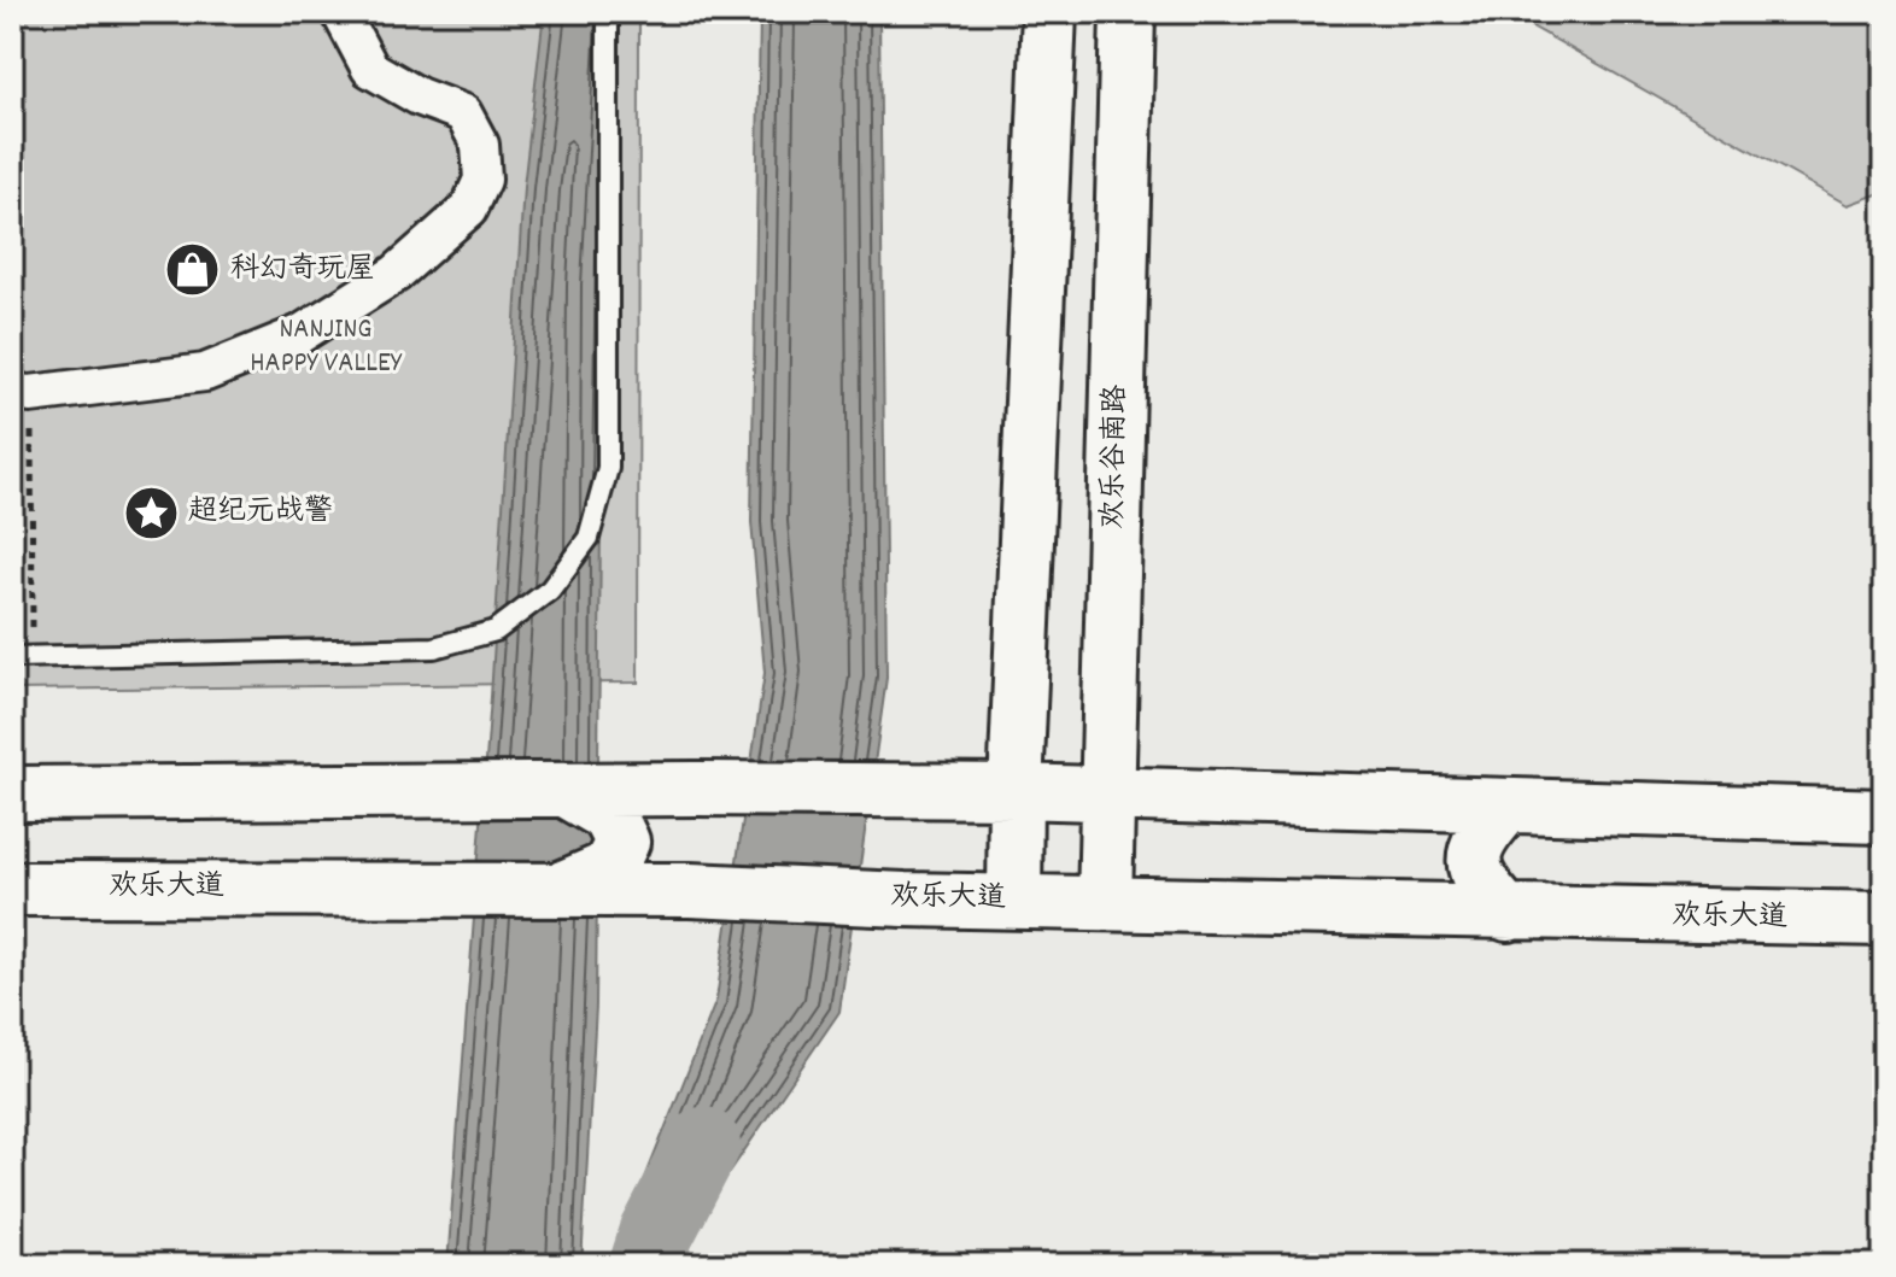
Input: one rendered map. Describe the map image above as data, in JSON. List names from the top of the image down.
{
  "streets": {
    "main road": ["欢乐谷南路", "欢乐大道"]
  },
  "crossings": [
    ["欢乐谷南路", "欢乐大道"]
  ],
  "parks": ["NANJING HAPPY VALLEY"],
  "places": {
    "shop": ["科幻奇玩屋"],
    "place": ["超纪元战警"]
  }
}
